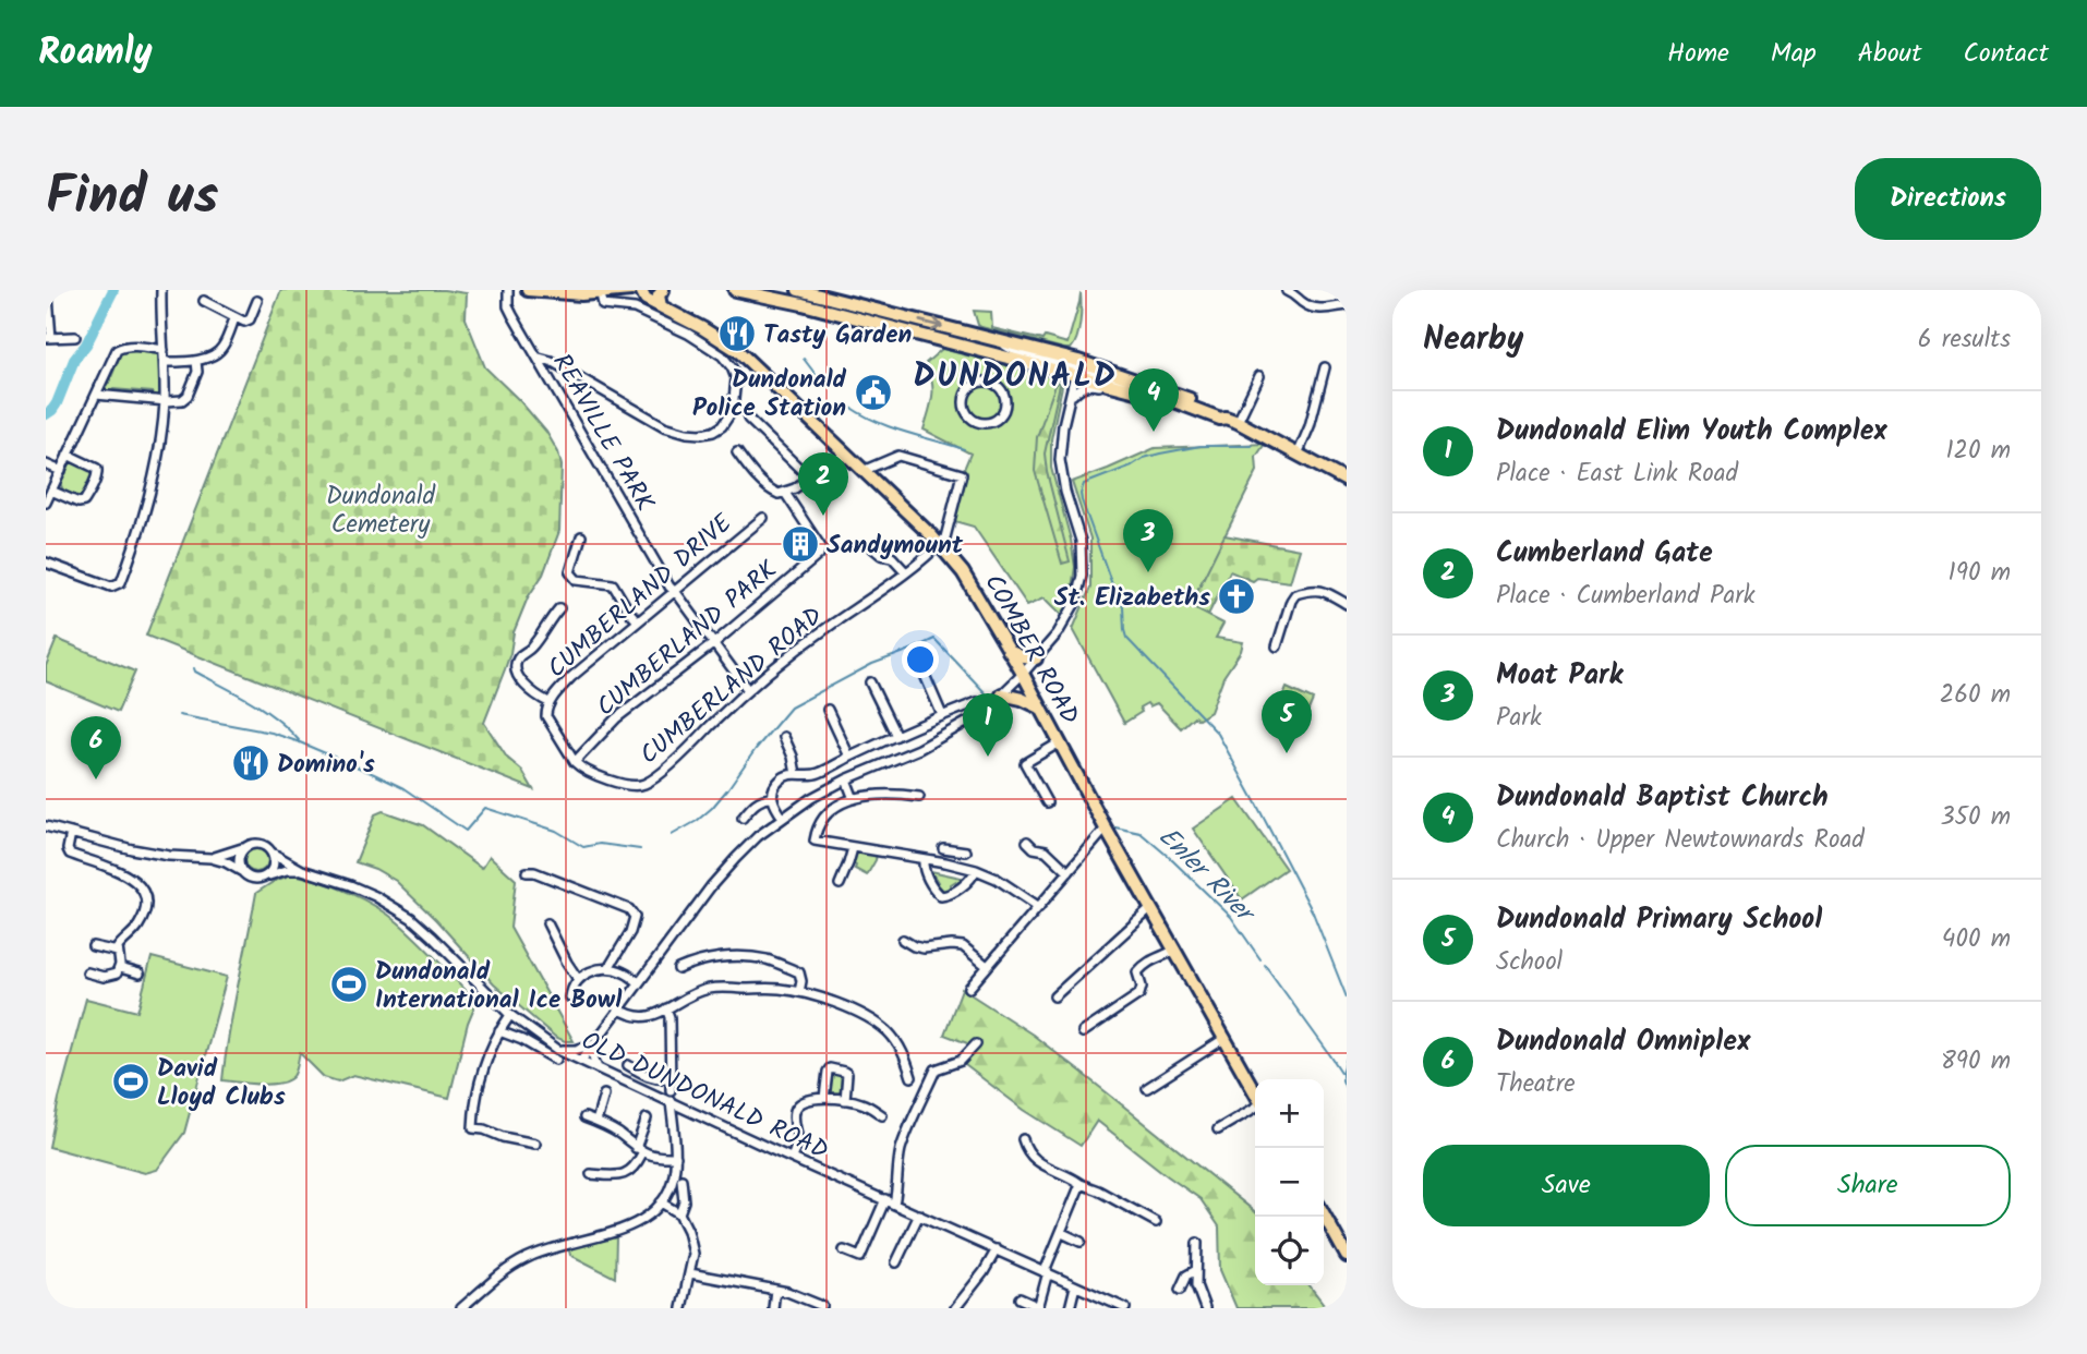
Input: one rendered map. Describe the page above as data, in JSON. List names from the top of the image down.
{
  "streets": {
    "highway": ["COMBER ROAD"],
    "street": [
      "REAVILLE PARK",
      "CUMBERLAND DRIVE",
      "CUMBERLAND PARK",
      "CUMBERLAND ROAD",
      "OLD DUNDONALD ROAD"
    ]
  },
  "crossings": [
    ["REAVILLE PARK", "CUMBERLAND DRIVE"],
    ["REAVILLE PARK", "CUMBERLAND PARK"],
    ["REAVILLE PARK", "CUMBERLAND ROAD"],
    ["CUMBERLAND PARK", "CUMBERLAND ROAD"],
    ["COMBER ROAD", "CUMBERLAND ROAD"]
  ],
  "districts": ["DUNDONALD"],
  "water": ["Enler River"],
  "parks": ["Dundonald Cemetery"],
  "places": {
    "restaurant": ["Tasty Garden", "Domino's"],
    "public building": ["Dundonald Police Station"],
    "building": ["Sandymount"],
    "church": ["St. Elizabeths"],
    "sports": ["Dundonald International Ice Bowl", "David Lloyd Clubs"]
  },
  "page": {
    "header": "Roamly",
    "nav": [
      "Home",
      "Map",
      "About",
      "Contact"
    ],
    "title": "Find us",
    "buttons": [
      "Directions",
      ["Save", "Share"]
    ],
    "heading": ["Nearby", "6 results"],
    "pins": [
      "4",
      "2",
      "3",
      "5",
      "1",
      "6"
    ],
    "list": [
      {
        "mark": "1",
        "name": "Dundonald Elim Youth Complex",
        "note": "Place · East Link Road",
        "value": "120 m"
      },
      {
        "mark": "2",
        "name": "Cumberland Gate",
        "note": "Place · Cumberland Park",
        "value": "190 m"
      },
      {
        "mark": "3",
        "name": "Moat Park",
        "note": "Park",
        "value": "260 m"
      },
      {
        "mark": "4",
        "name": "Dundonald Baptist Church",
        "note": "Church · Upper Newtownards Road",
        "value": "350 m"
      },
      {
        "mark": "5",
        "name": "Dundonald Primary School",
        "note": "School",
        "value": "400 m"
      },
      {
        "mark": "6",
        "name": "Dundonald Omniplex",
        "note": "Theatre",
        "value": "890 m"
      }
    ],
    "map_buttons": ["+", "−"]
  }
}
